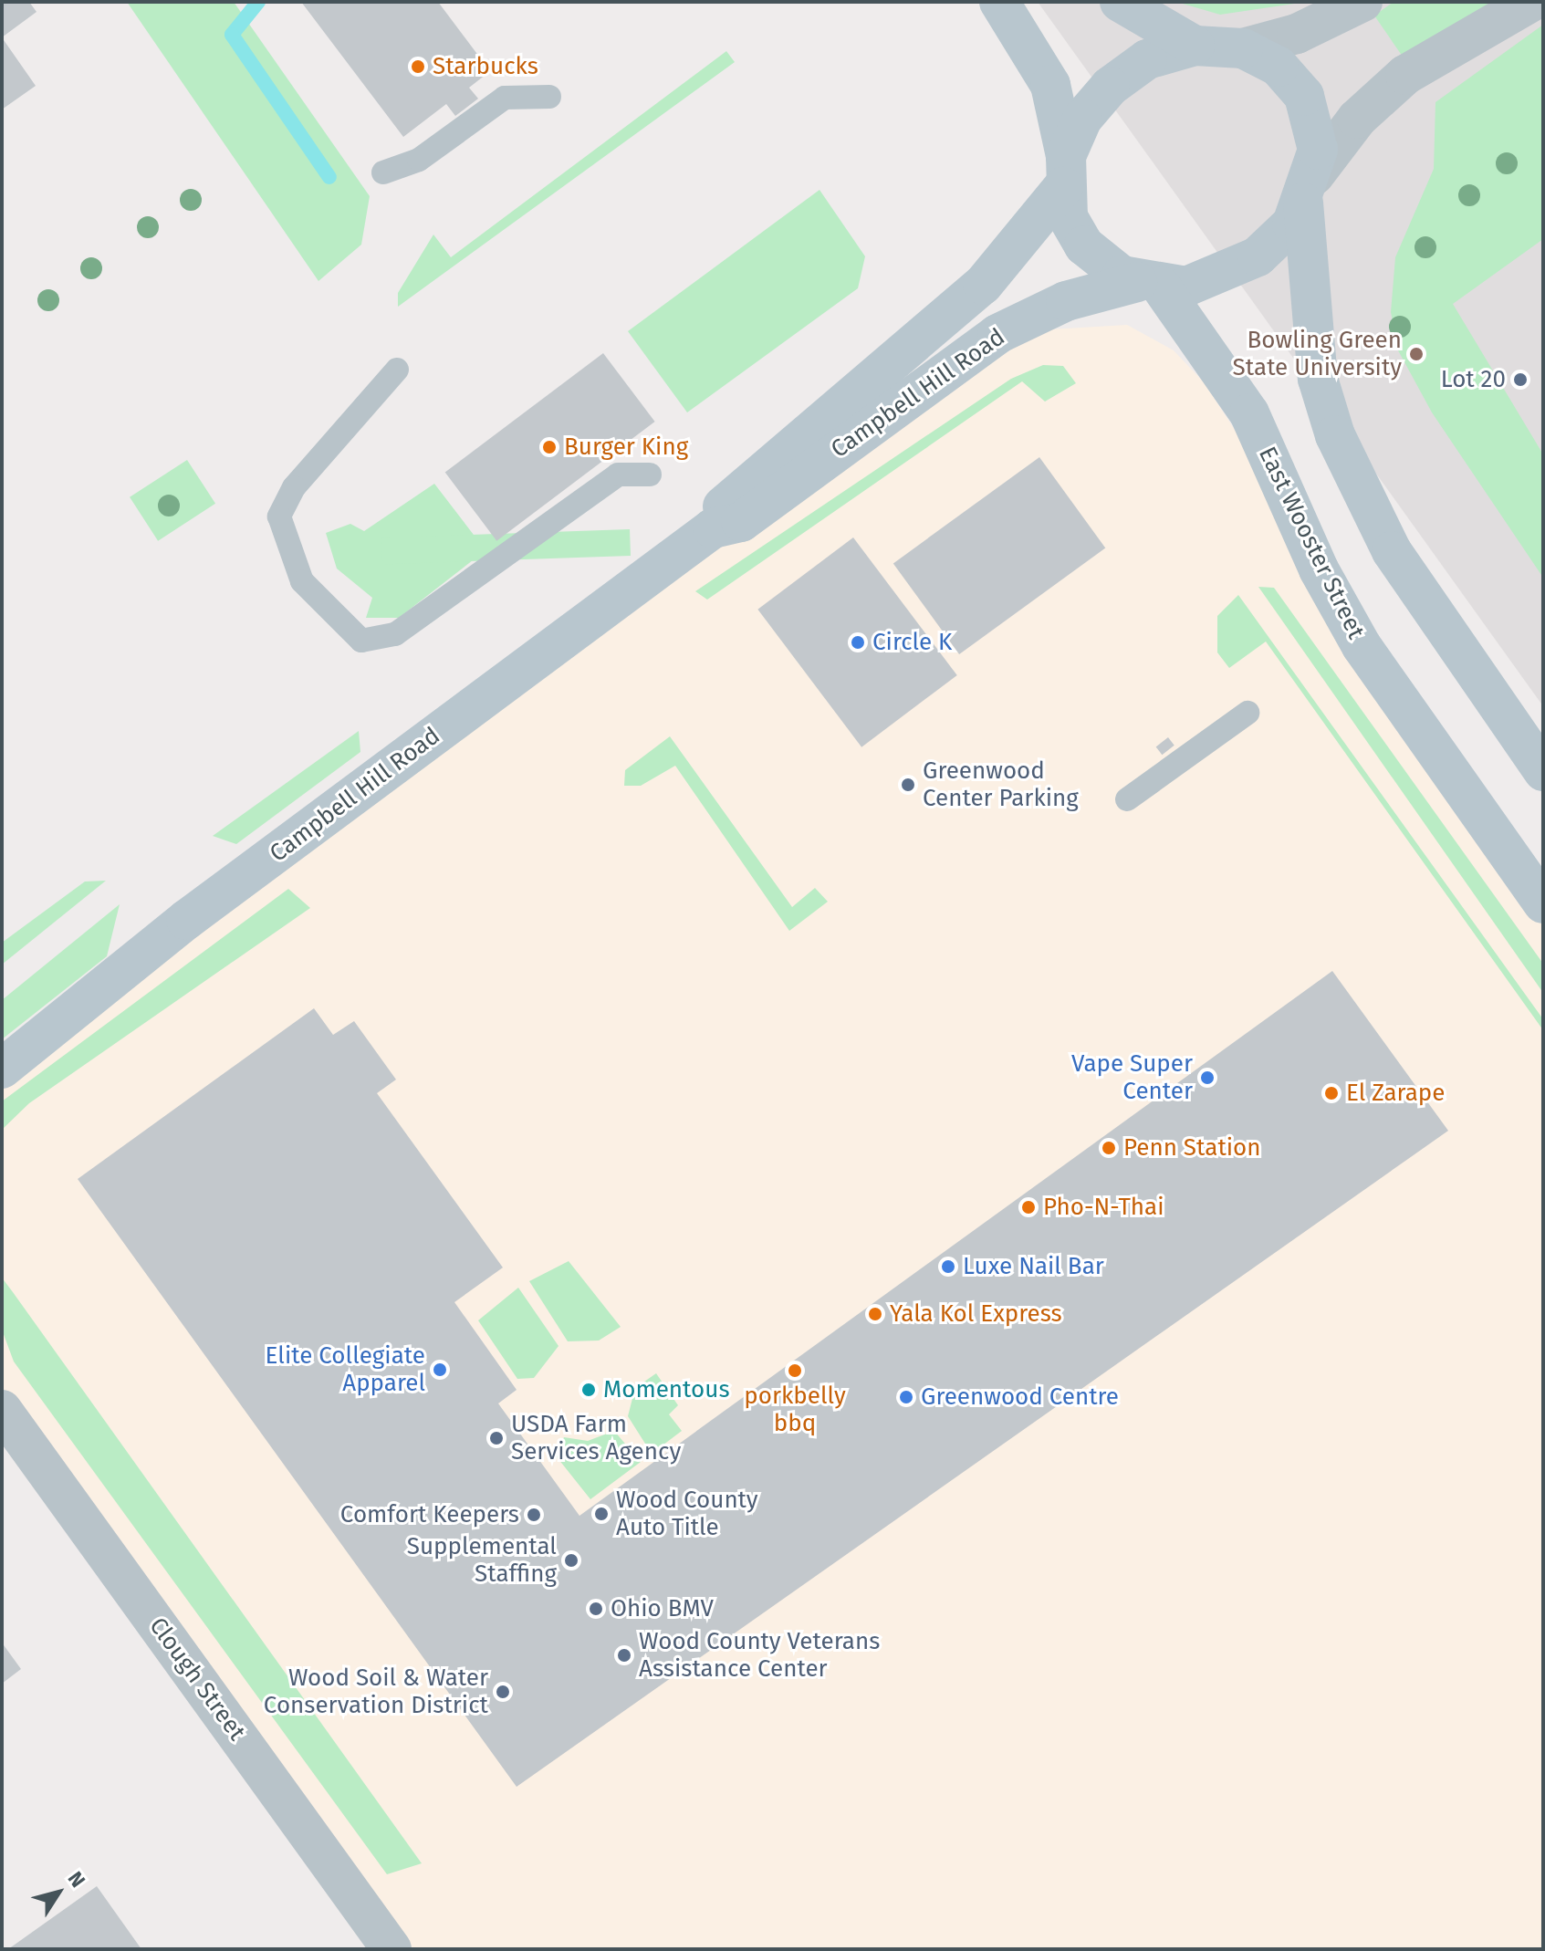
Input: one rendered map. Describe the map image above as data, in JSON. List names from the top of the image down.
{
  "streets": {
    "main road": ["Campbell Hill Road", "East Wooster Street"],
    "street": ["Clough Street"]
  },
  "crossings": [
    ["Campbell Hill Road", "East Wooster Street"]
  ],
  "places": [
    "Starbucks",
    "Bowling Green State University",
    "Lot 20",
    "Burger King",
    "Circle K",
    "Greenwood Center Parking",
    "Vape Super Center",
    "El Zarape",
    "Penn Station",
    "Pho-N-Thai",
    "Luxe Nail Bar",
    "Yala Kol Express",
    "Elite Collegiate Apparel",
    "porkbelly bbq",
    "Momentous",
    "Greenwood Centre",
    "USDA Farm Services Agency",
    "Wood County Auto Title",
    "Comfort Keepers",
    "Supplemental Staffing",
    "Ohio BMV",
    "Wood County Veterans Assistance Center",
    "Wood Soil & Water Conservation District"
  ],
  "north": "top right"
}
